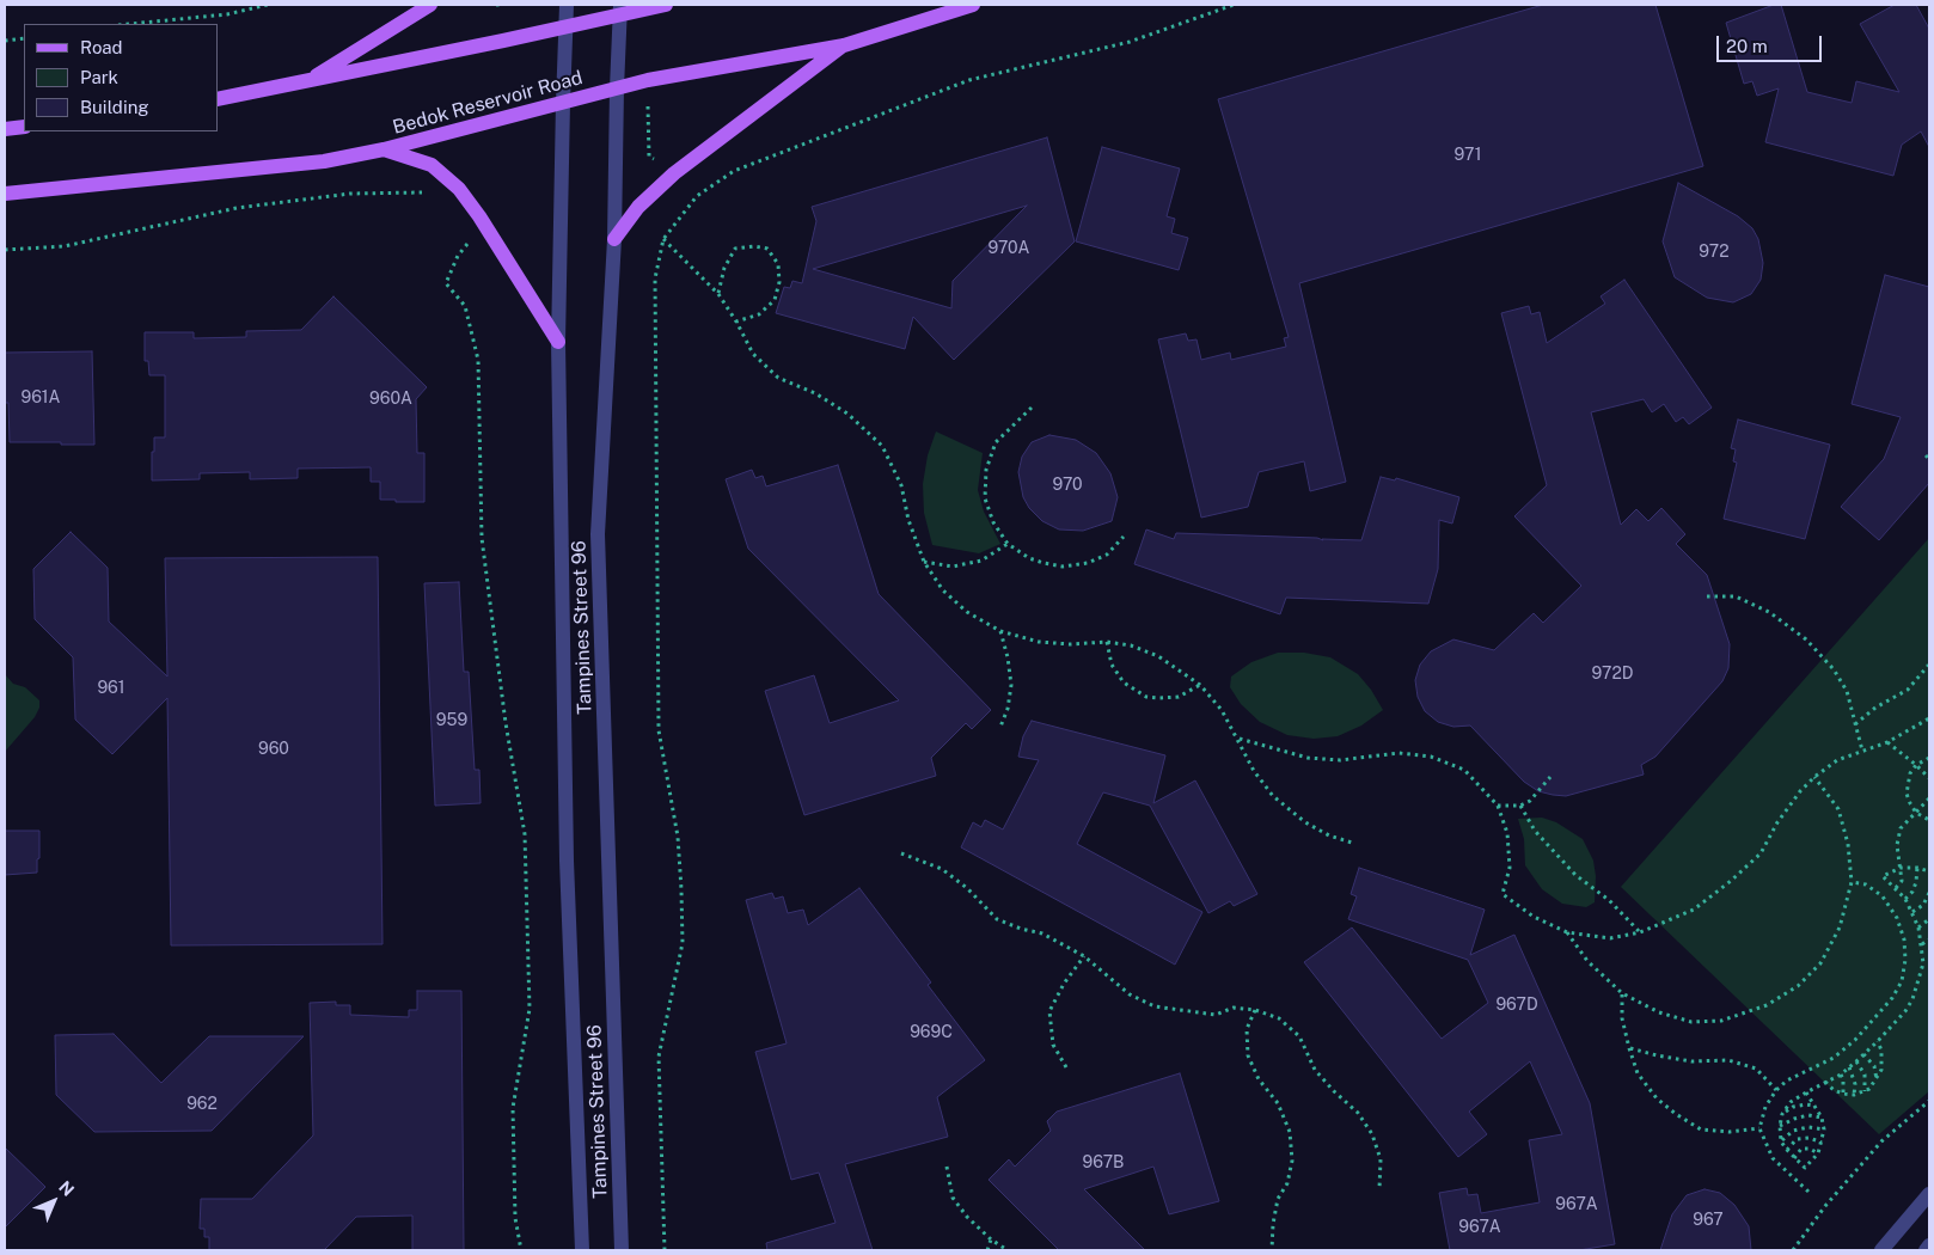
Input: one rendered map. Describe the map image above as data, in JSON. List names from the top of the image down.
{
  "streets": {
    "main road": ["Bedok Reservoir Road"],
    "street": ["Tampines Street 96"]
  },
  "crossings": [
    ["Bedok Reservoir Road", "Tampines Street 96"]
  ],
  "house_numbers": [
    "971",
    "970A",
    "972",
    "961A",
    "960A",
    "970",
    "972D",
    "961",
    "959",
    "960",
    "967D",
    "969C",
    "962",
    "967B",
    "967A",
    "967",
    "967A"
  ],
  "legend": ["Road", "Park", "Building"],
  "scale_bar": "20 m",
  "north": "top right"
}
